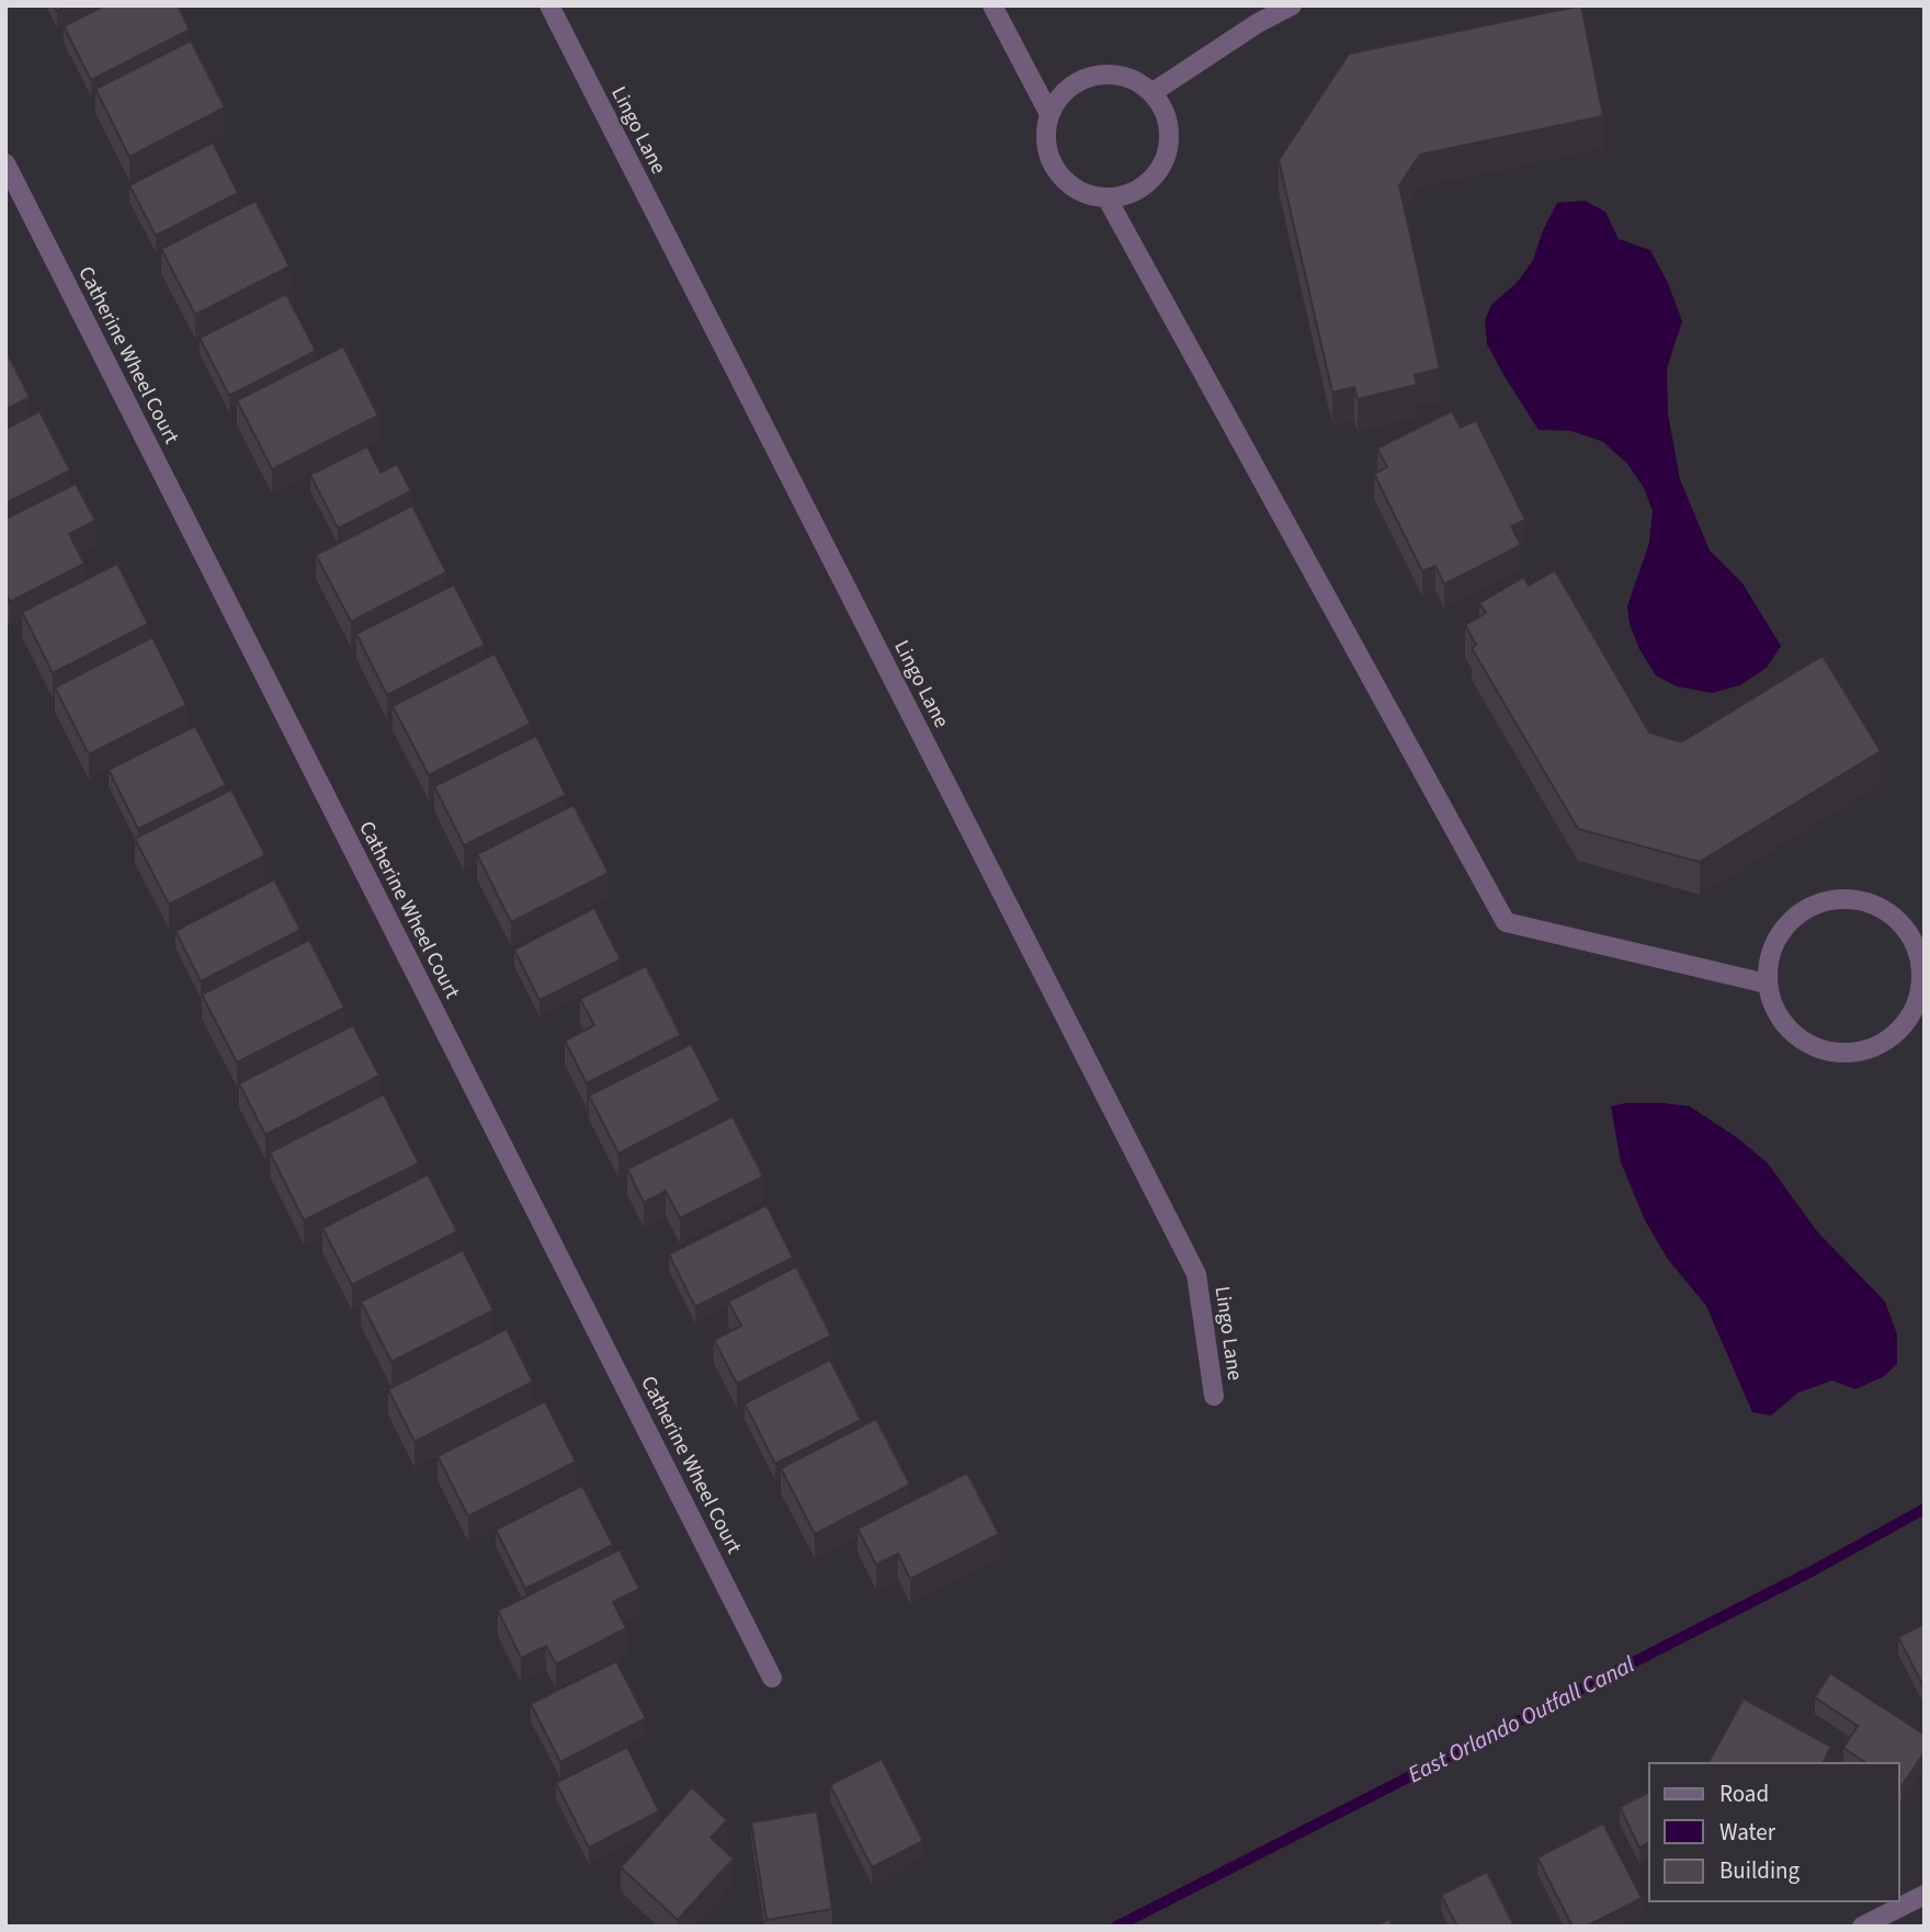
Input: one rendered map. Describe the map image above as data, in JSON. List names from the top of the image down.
{
  "streets": {
    "street": ["Lingo Lane", "Catherine Wheel Court"]
  },
  "water": ["East Orlando Outfall Canal"],
  "legend": ["Road", "Water", "Building"]
}
